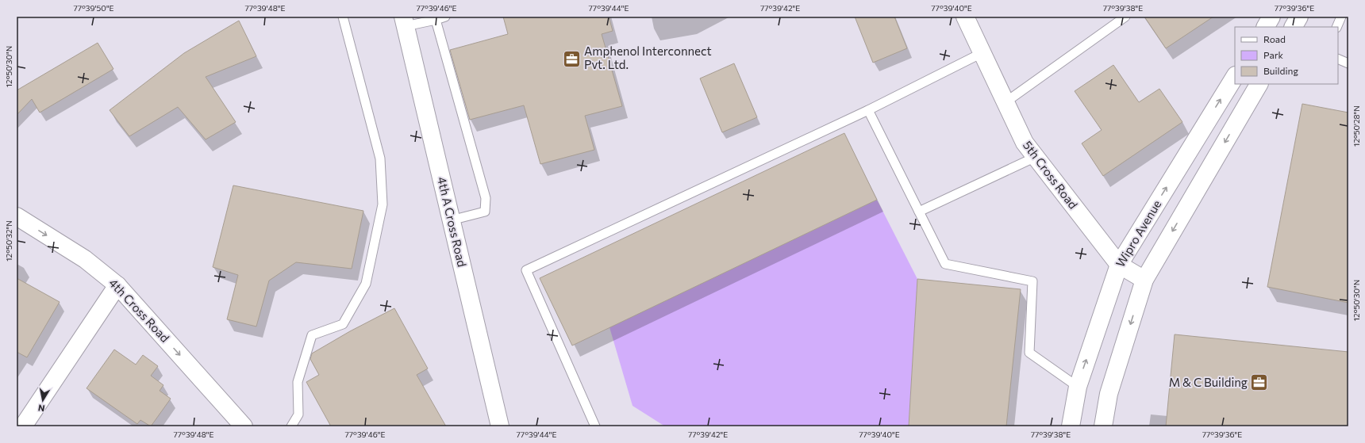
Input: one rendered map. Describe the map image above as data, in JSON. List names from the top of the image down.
{
  "streets": {
    "street": [
      "5th Cross Road",
      "4th A Cross Road",
      "Wipro Avenue",
      "4th Cross Road"
    ]
  },
  "crossings": [
    ["5th Cross Road", "Wipro Avenue"]
  ],
  "one_way": ["4th Cross Road"],
  "places": {
    "office": ["Amphenol Interconnect Pvt. Ltd.", "M & C Building"]
  },
  "legend": ["Road", "Park", "Building"],
  "north": "bottom",
  "coordinates": [
    "77°39'50\"E",
    "77°39'48\"E",
    "77°39'46\"E",
    "77°39'44\"E",
    "77°39'42\"E",
    "77°39'40\"E",
    "77°39'38\"E",
    "77°39'36\"E",
    "12°50'30\"N",
    "12°50'28\"N",
    "12°50'32\"N"
  ]
}
